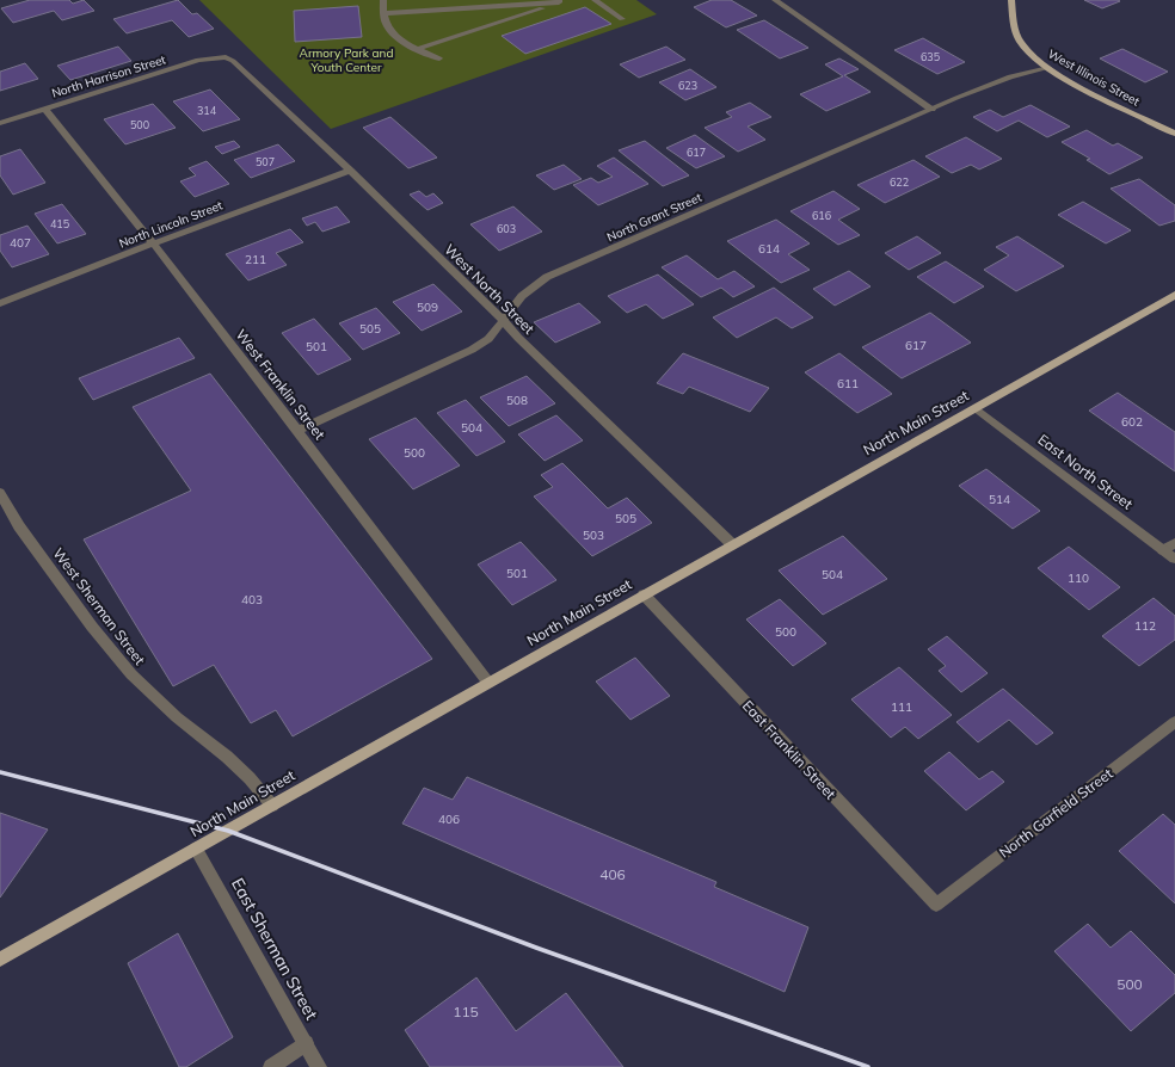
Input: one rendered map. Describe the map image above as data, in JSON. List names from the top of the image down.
{
  "streets": {
    "main road": ["West Illinois Street", "North Main Street"],
    "street": [
      "North Harrison Street",
      "North Grant Street",
      "North Lincoln Street",
      "West North Street",
      "West Franklin Street",
      "East North Street",
      "West Sherman Street",
      "East Franklin Street",
      "North Garfield Street",
      "East Sherman Street"
    ]
  },
  "crossings": [
    ["North Harrison Street", "West North Street"],
    ["North Harrison Street", "West Franklin Street"],
    ["West Illinois Street", "North Grant Street"],
    ["North Grant Street", "West North Street"],
    ["North Grant Street", "West Franklin Street"],
    ["North Lincoln Street", "West North Street"],
    ["North Lincoln Street", "West Franklin Street"],
    ["West North Street", "North Main Street"],
    ["West Franklin Street", "North Main Street"],
    ["North Main Street", "East North Street"],
    ["North Main Street", "West Sherman Street"],
    ["North Main Street", "East Franklin Street"],
    ["North Main Street", "East Sherman Street"],
    ["East Franklin Street", "North Garfield Street"]
  ],
  "parks": ["Armory Park and Youth Center"],
  "house_numbers": [
    "635",
    "623",
    "314",
    "500",
    "617",
    "507",
    "622",
    "616",
    "415",
    "603",
    "407",
    "614",
    "211",
    "509",
    "505",
    "617",
    "501",
    "611",
    "508",
    "602",
    "504",
    "500",
    "514",
    "505",
    "503",
    "501",
    "504",
    "110",
    "403",
    "112",
    "500",
    "111",
    "406",
    "406",
    "500",
    "115"
  ]
}
